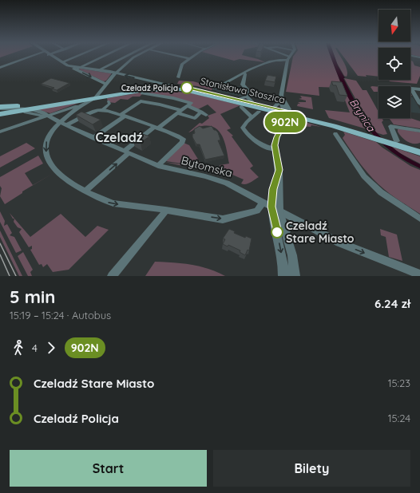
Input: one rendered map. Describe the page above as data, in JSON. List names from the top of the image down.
{
  "streets": {
    "main road": ["Stanisława Staszica"],
    "street": ["Bytomska"]
  },
  "districts": ["Czeladź"],
  "water": ["Brynica"],
  "places": ["Czeladź Policja", "Czeladź Stare Miasto"],
  "lines": ["bus line 902N"],
  "north": "bottom",
  "page": {
    "on_map": "902N",
    "heading": ["5 min", "15:19 – 15:24 · Autobus", "6.24 zł"],
    "legs": ["4", "902N"],
    "list": [
      {
        "name": "Czeladź Stare Miasto",
        "value": "15:23"
      },
      {
        "name": "Czeladź Policja",
        "value": "15:24"
      }
    ],
    "buttons": ["Start", "Bilety"]
  }
}
